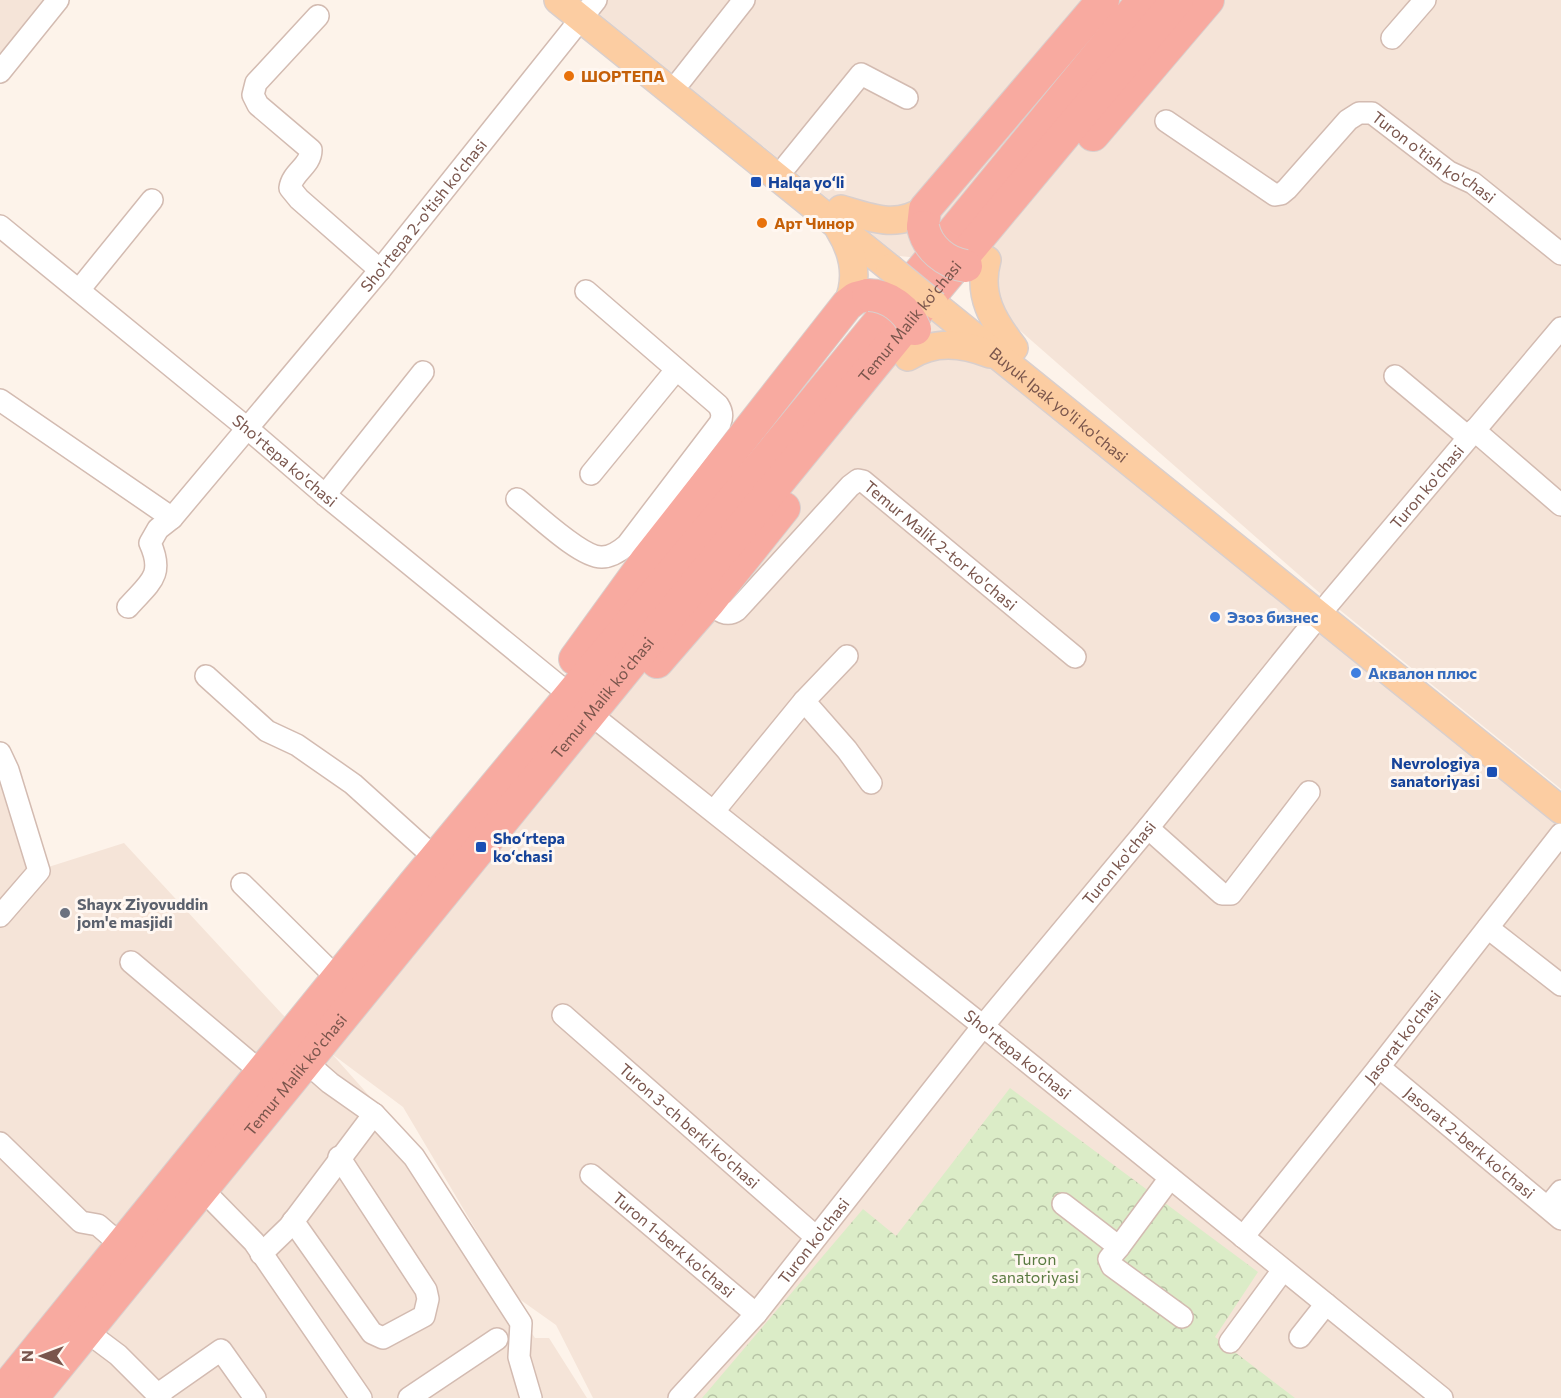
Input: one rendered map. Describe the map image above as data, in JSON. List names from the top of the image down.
{
  "streets": {
    "highway": ["Temur Malik ko'chasi"],
    "main road": ["Buyuk Ipak yo'li ko'chasi"],
    "street": [
      "Turon o'tish ko'chasi",
      "Sho'rtepa 2-o'tish ko'chasi",
      "Sho'rtepa ko'chasi",
      "Turon ko'chasi",
      "Temur Malik 2-tor ko'chasi",
      "Jasorat ko'chasi",
      "Turon 3-ch berki ko'chasi",
      "Jasorat 2-berk ko'chasi",
      "Turon 1-berk ko'chasi"
    ]
  },
  "crossings": [
    ["Sho'rtepa 2-o'tish ko'chasi", "Buyuk Ipak yo'li ko'chasi"],
    ["Sho'rtepa 2-o'tish ko'chasi", "Sho'rtepa ko'chasi"],
    ["Temur Malik ko'chasi", "Sho'rtepa ko'chasi"],
    ["Buyuk Ipak yo'li ko'chasi", "Turon ko'chasi"],
    ["Sho'rtepa ko'chasi", "Turon ko'chasi"],
    ["Sho'rtepa ko'chasi", "Jasorat ko'chasi"],
    ["Turon ko'chasi", "Turon 3-ch berki ko'chasi"],
    ["Turon ko'chasi", "Turon 1-berk ko'chasi"],
    ["Jasorat ko'chasi", "Jasorat 2-berk ko'chasi"]
  ],
  "parks": ["Turon sanatoriyasi"],
  "places": {
    "other": [
      "ШОРТЕПА",
      "Арт Чинор",
      "Эзоз бизнес",
      "Аквалон плюс",
      "Shayx Ziyovuddin jom'e masjidi"
    ],
    "transit": ["Halqa yoʻli", "Nevrologiya sanatoriyasi", "Shoʻrtepa koʻchasi"]
  },
  "north": "left"
}
